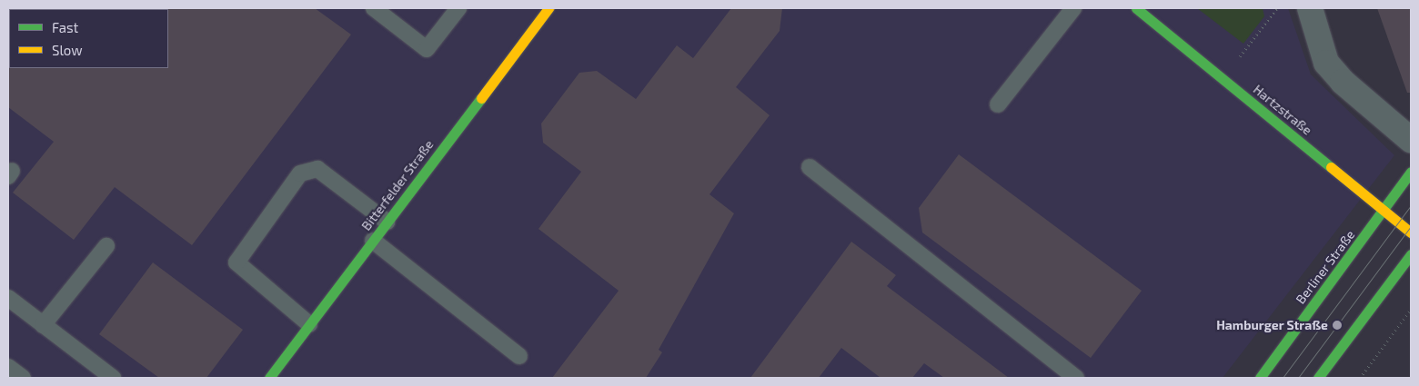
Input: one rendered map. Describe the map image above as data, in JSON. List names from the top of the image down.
{
  "streets": {
    "street": ["Hartzstraße", "Bitterfelder Straße", "Berliner Straße"]
  },
  "crossings": [
    ["Hartzstraße", "Berliner Straße"]
  ],
  "places": ["Hamburger Straße"],
  "legend": ["Fast", "Slow"]
}
